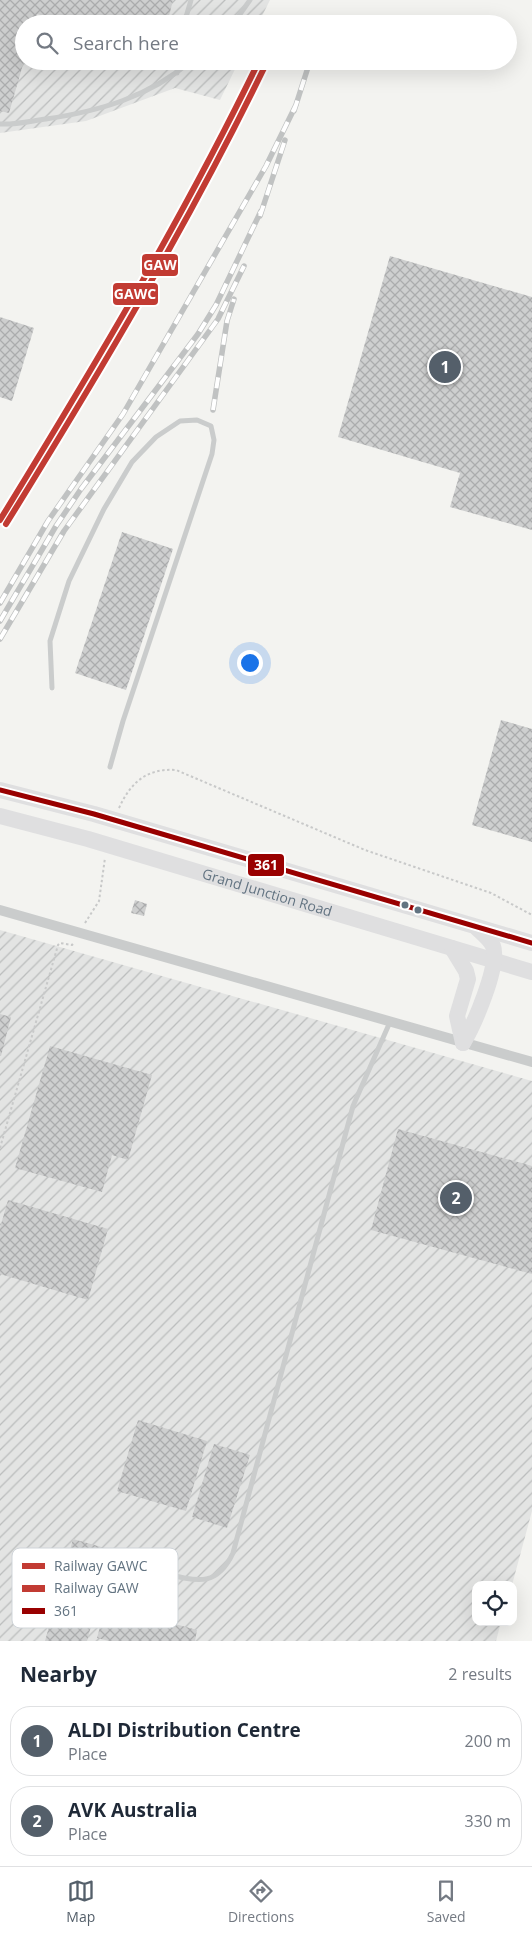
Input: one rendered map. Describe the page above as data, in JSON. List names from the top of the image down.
{
  "streets": {
    "highway": ["Grand Junction Road"]
  },
  "lines": ["rail line GAWC", "rail line GAW", "transit line 361"],
  "legend": ["Railway GAWC", "Railway GAW", "361"],
  "page": {
    "search": "Search here",
    "pins": ["1", "2"],
    "heading": ["Nearby", "2 results"],
    "list": [
      {
        "mark": "1",
        "name": "ALDI Distribution Centre",
        "note": "Place",
        "value": "200 m"
      },
      {
        "mark": "2",
        "name": "AVK Australia",
        "note": "Place",
        "value": "330 m"
      }
    ],
    "nav": ["Map", "Directions", "Saved"]
  }
}
